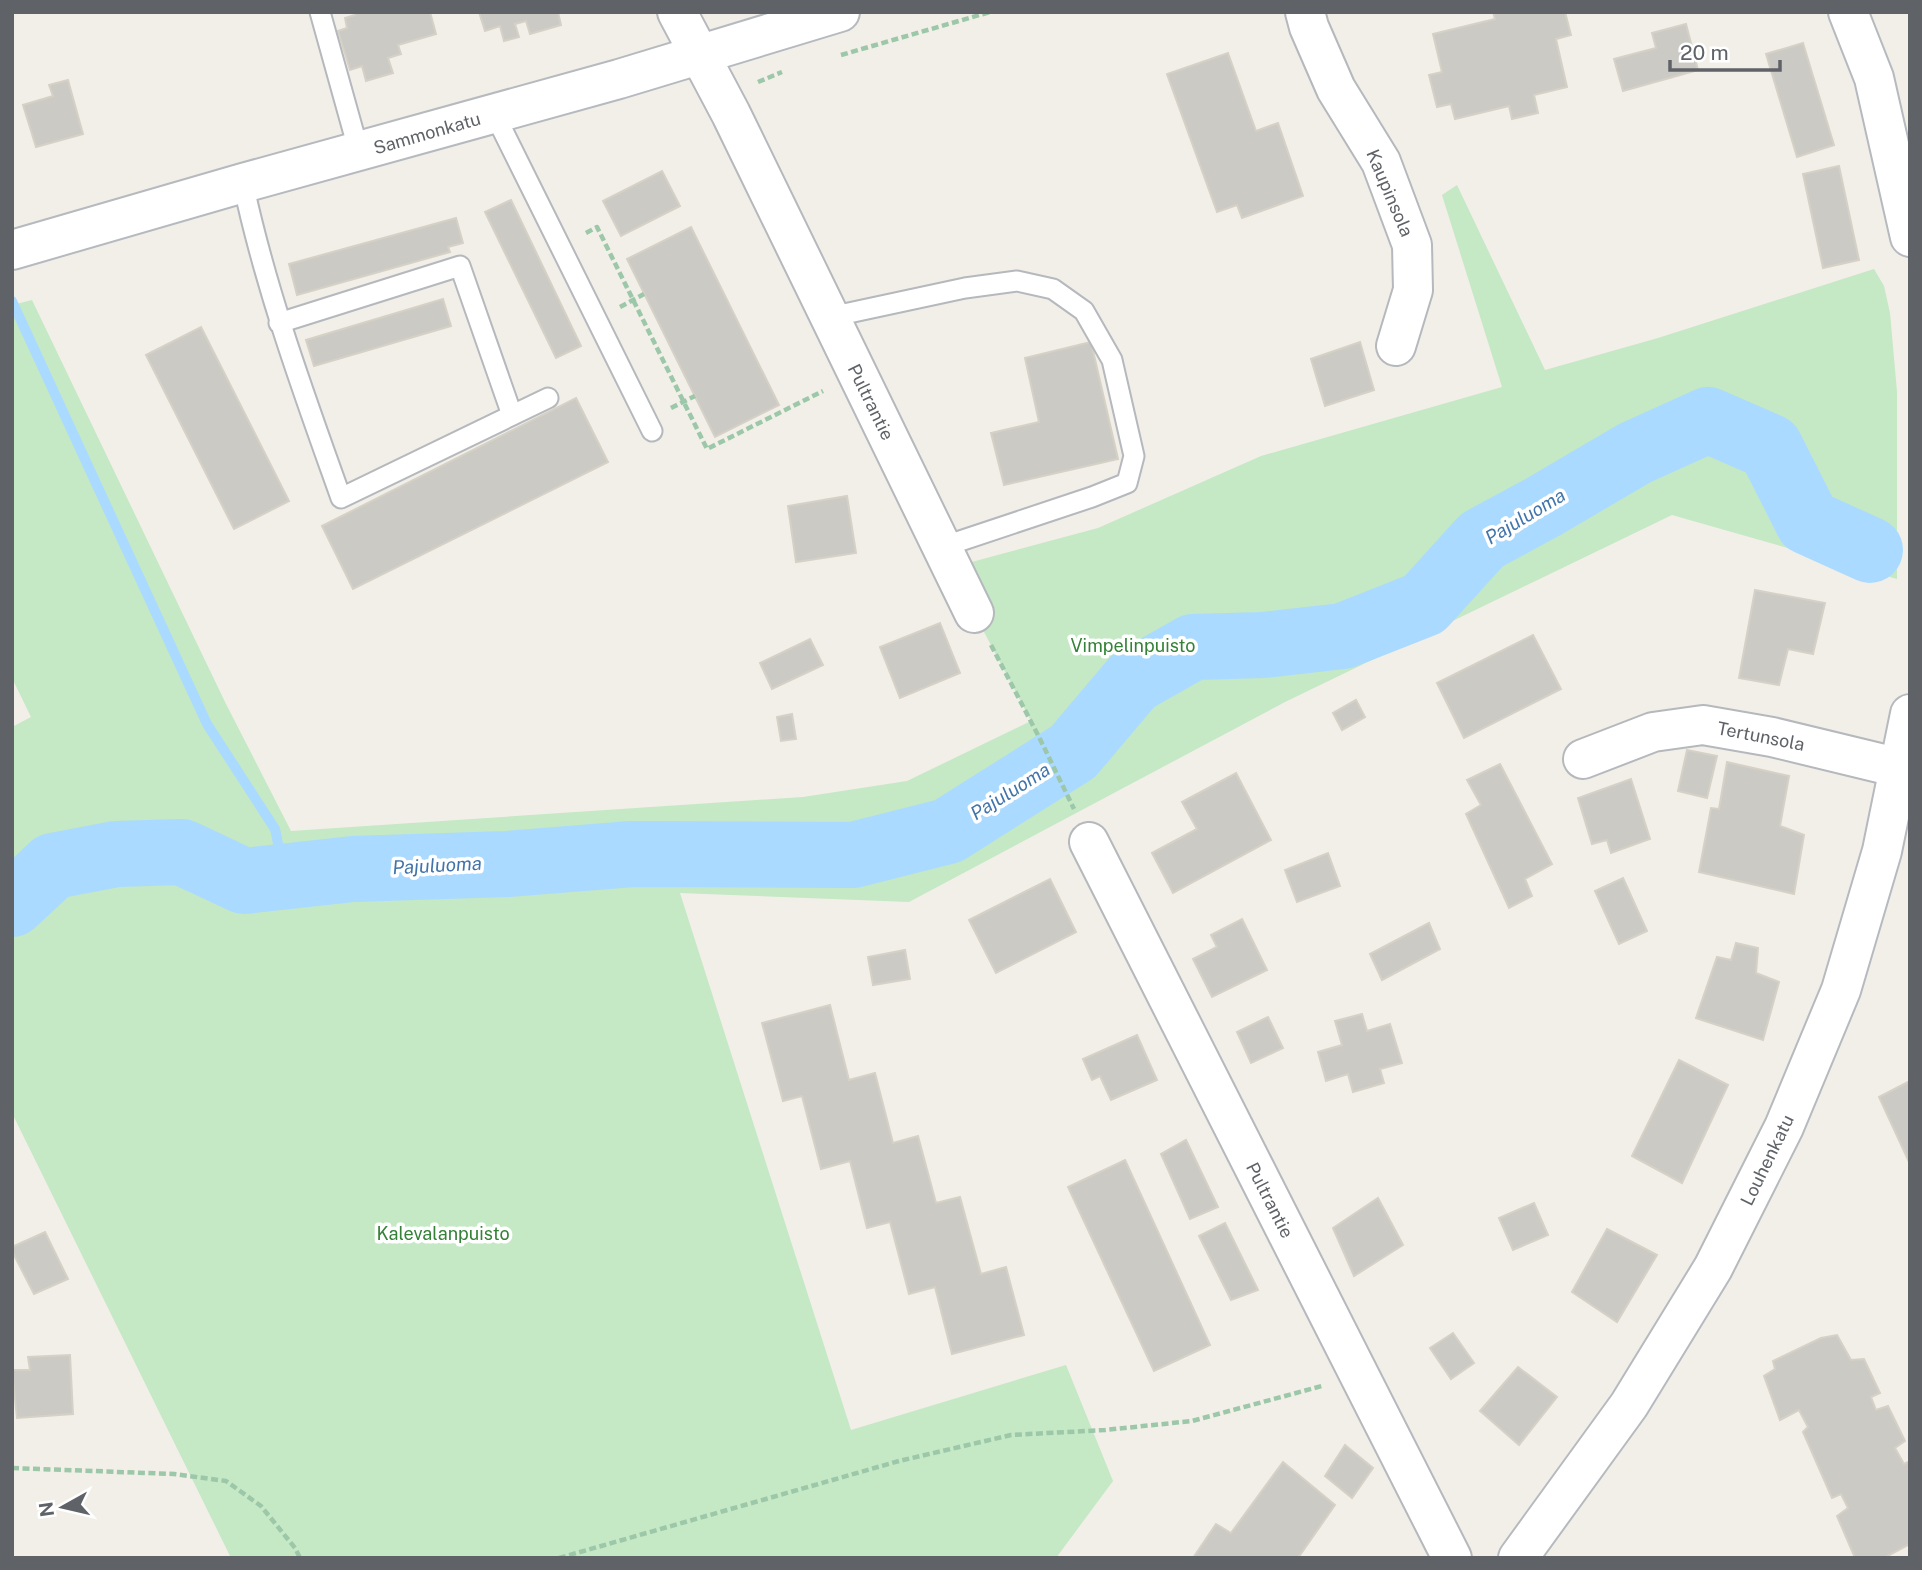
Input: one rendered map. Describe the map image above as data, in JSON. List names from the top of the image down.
{
  "streets": {
    "street": [
      "Sammonkatu",
      "Kaupinsola",
      "Pultrantie",
      "Tertunsola",
      "Louhenkatu"
    ]
  },
  "crossings": [
    ["Sammonkatu", "Pultrantie"],
    ["Tertunsola", "Louhenkatu"]
  ],
  "water": ["Pajuluoma"],
  "parks": ["Vimpelinpuisto", "Kalevalanpuisto"],
  "scale_bar": "20 m",
  "north": "left"
}
